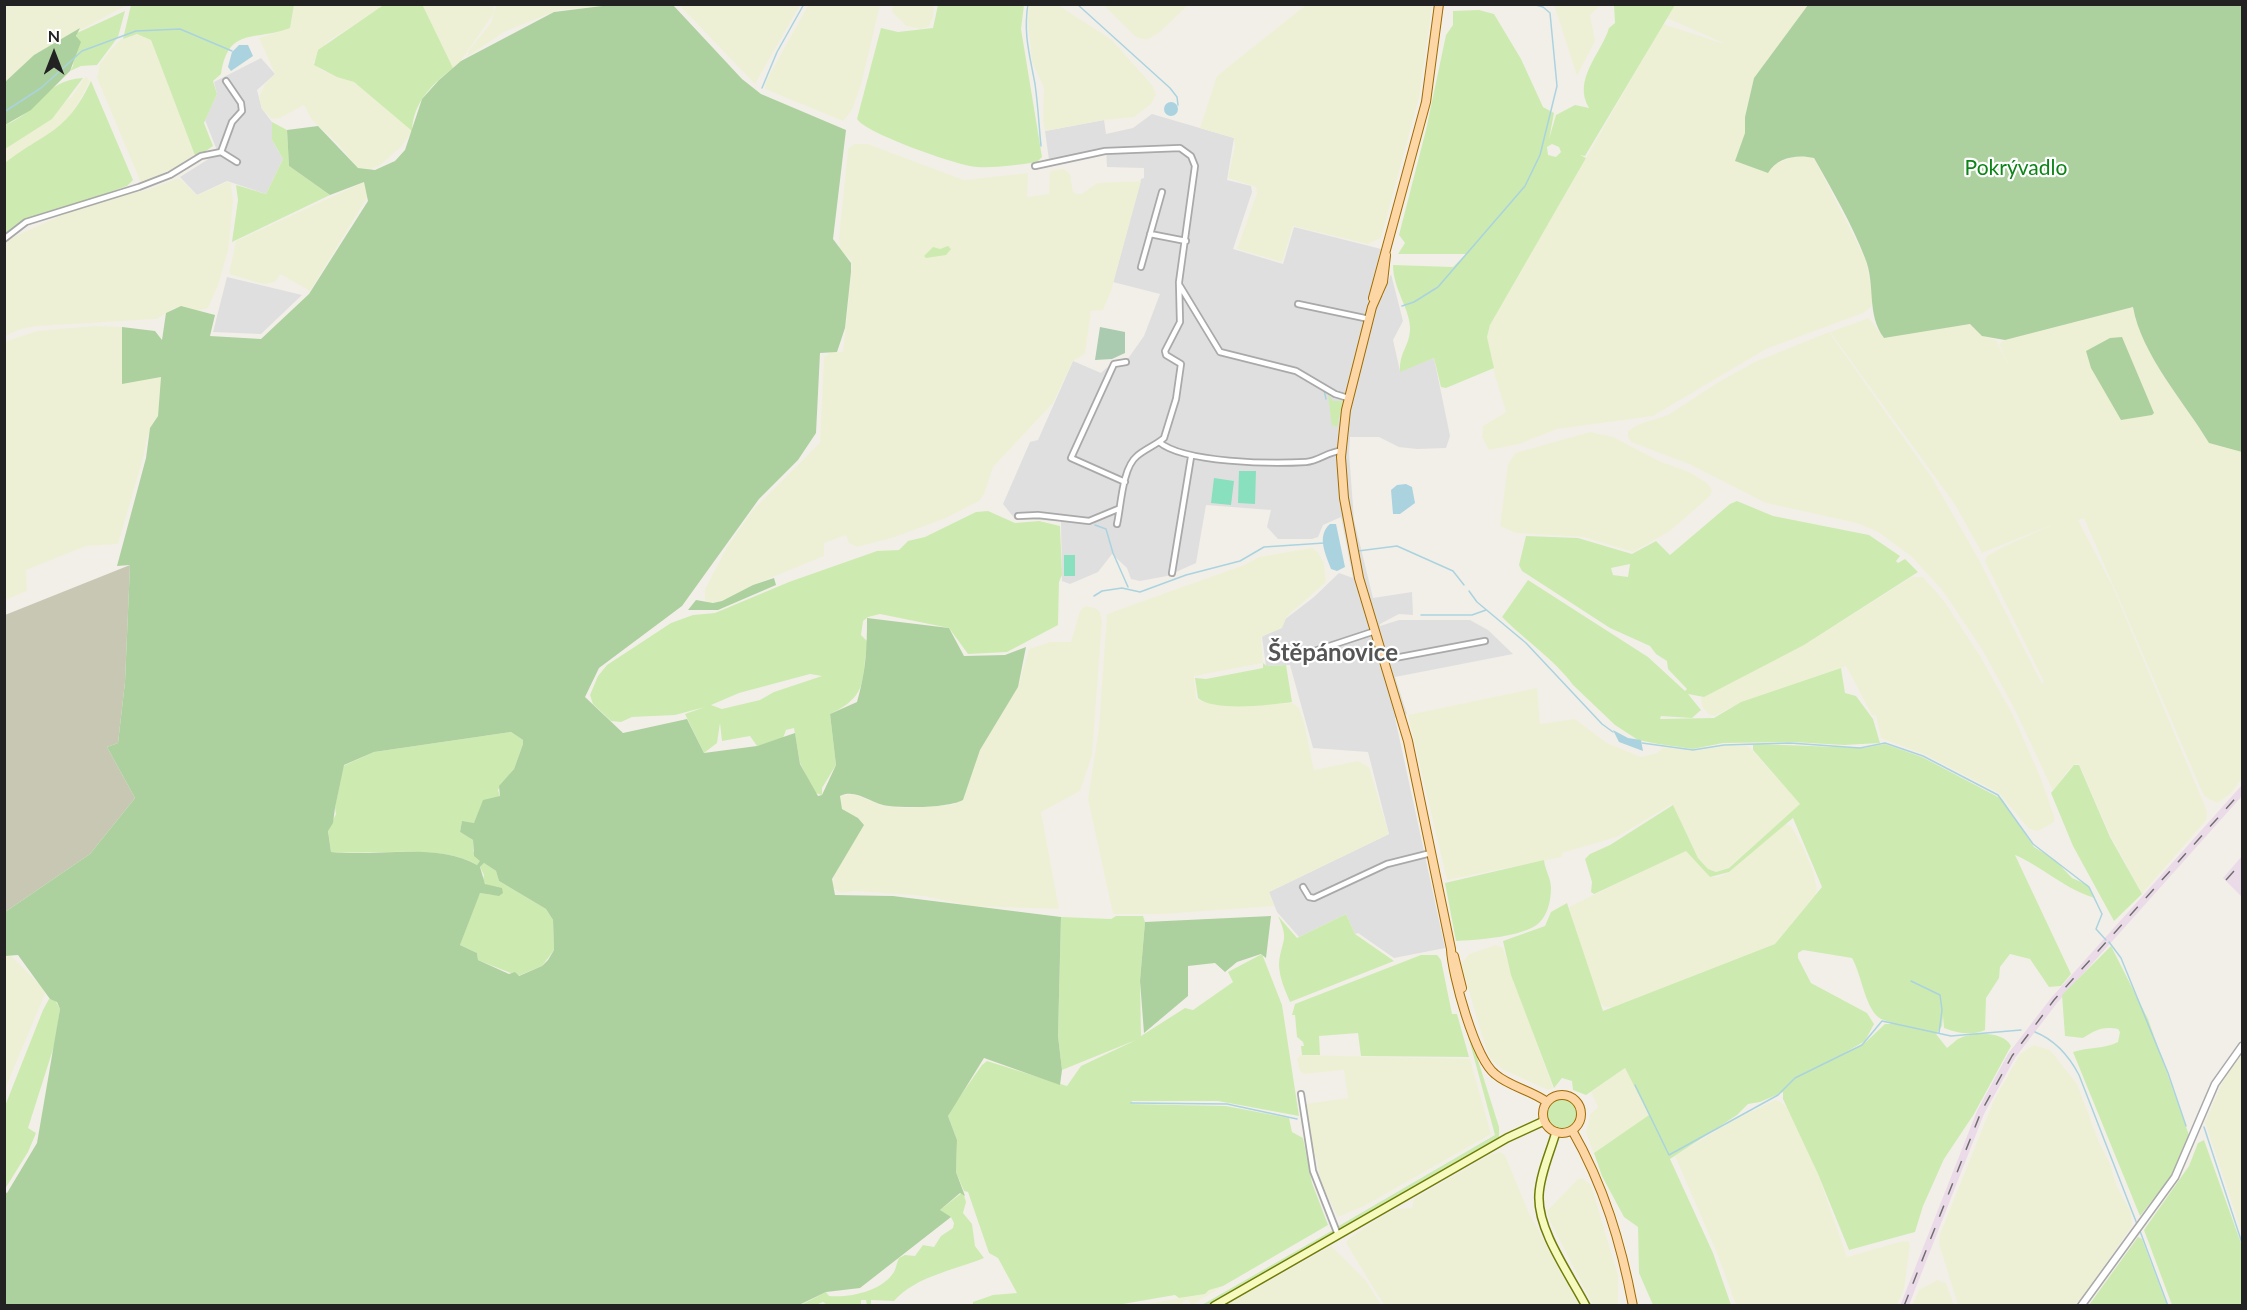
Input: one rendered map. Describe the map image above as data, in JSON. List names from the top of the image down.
{
  "districts": ["Štěpánovice"],
  "parks": ["Pokrývadlo"],
  "north": "top"
}
